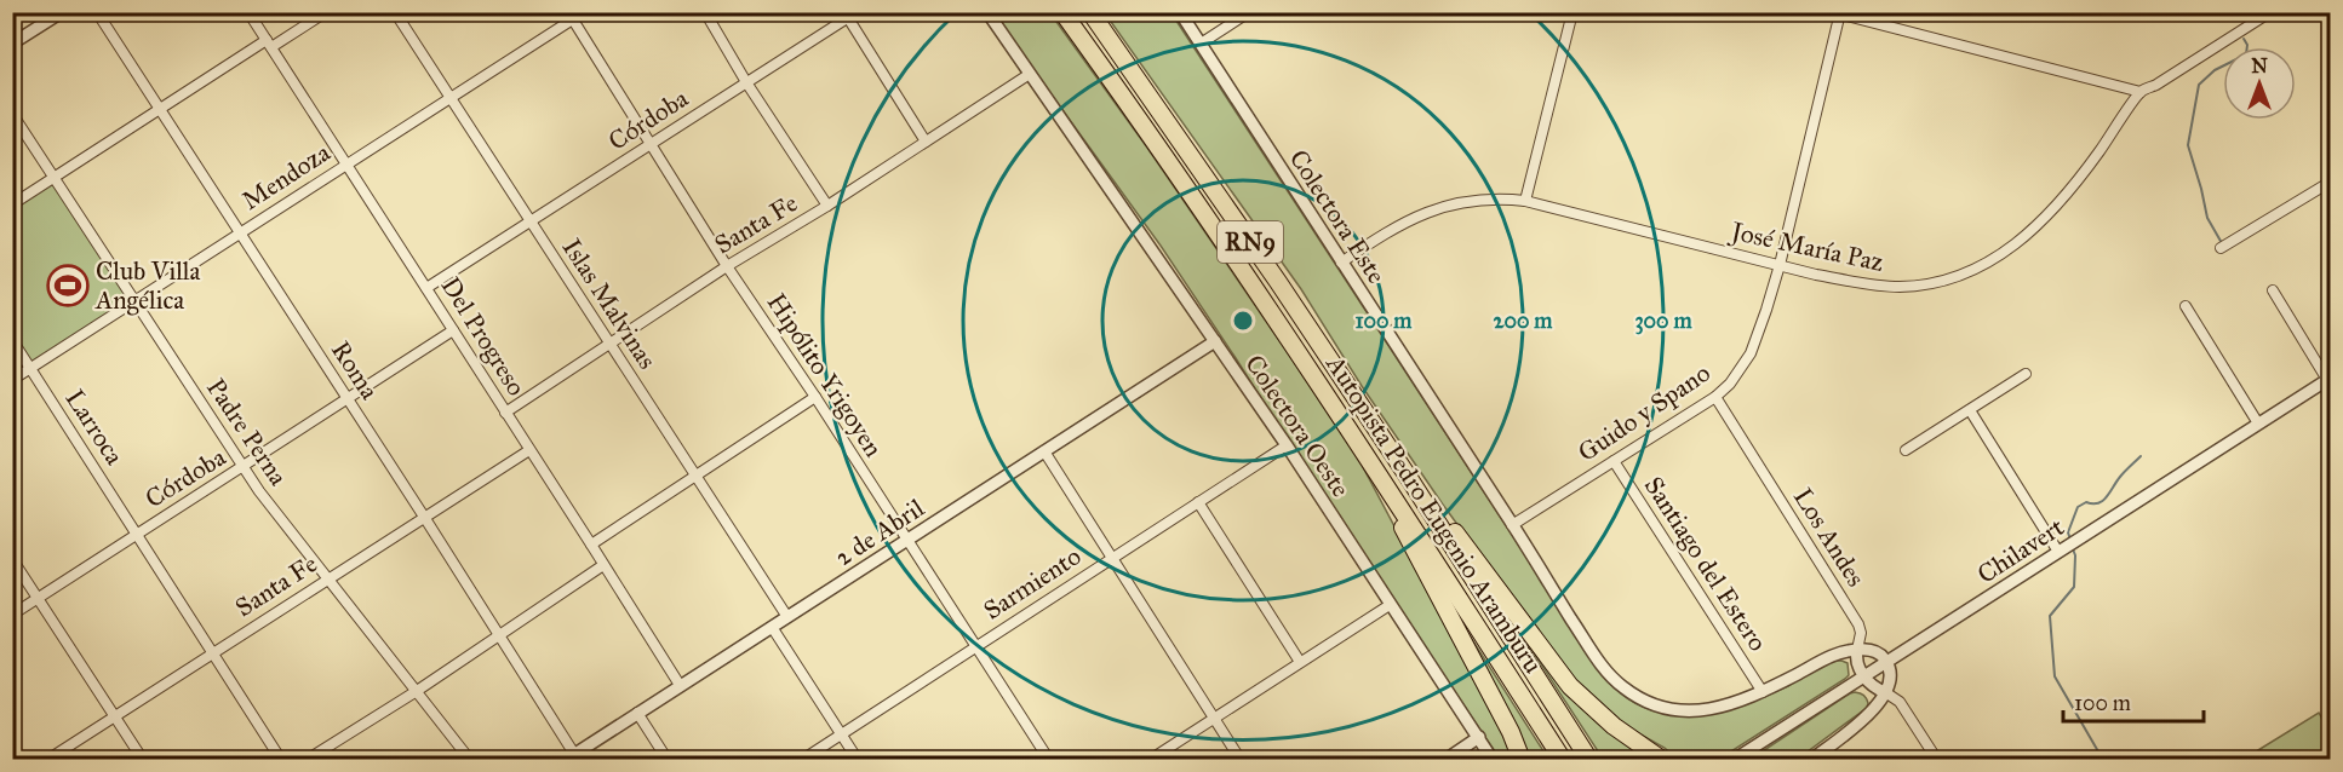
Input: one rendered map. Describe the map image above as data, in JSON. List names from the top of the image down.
{
  "streets": {
    "highway": ["RN9", "Autopista Pedro Eugenio Aramburu"],
    "street": [
      "Córdoba",
      "Mendoza",
      "Colectora Este",
      "Santa Fe",
      "José María Paz",
      "Islas Malvinas",
      "Del Progreso",
      "Roma",
      "Hipólito Yrigoyen",
      "Guido y Spano",
      "Colectora Oeste",
      "Larroca",
      "Padre Perna",
      "2 de Abril",
      "Los Andes",
      "Chilavert",
      "Santiago del Estero",
      "Sarmiento"
    ]
  },
  "crossings": [
    ["Córdoba", "Islas Malvinas"],
    ["Córdoba", "Del Progreso"],
    ["Córdoba", "Roma"],
    ["Córdoba", "Hipólito Yrigoyen"],
    ["Córdoba", "Larroca"],
    ["Córdoba", "Padre Perna"],
    ["Mendoza", "Islas Malvinas"],
    ["Mendoza", "Del Progreso"],
    ["Mendoza", "Roma"],
    ["Mendoza", "Hipólito Yrigoyen"],
    ["Mendoza", "Larroca"],
    ["Mendoza", "Padre Perna"],
    ["Colectora Este", "José María Paz"],
    ["Colectora Este", "Guido y Spano"],
    ["Colectora Este", "Los Andes"],
    ["Colectora Este", "Santiago del Estero"],
    ["Santa Fe", "Islas Malvinas"],
    ["Santa Fe", "Del Progreso"],
    ["Santa Fe", "Roma"],
    ["Santa Fe", "Hipólito Yrigoyen"],
    ["Santa Fe", "Colectora Oeste"],
    ["Santa Fe", "Larroca"],
    ["Santa Fe", "Padre Perna"],
    ["José María Paz", "Guido y Spano"],
    ["Islas Malvinas", "2 de Abril"],
    ["Del Progreso", "2 de Abril"],
    ["Roma", "2 de Abril"],
    ["Hipólito Yrigoyen", "2 de Abril"],
    ["Hipólito Yrigoyen", "Sarmiento"],
    ["Guido y Spano", "Los Andes"],
    ["Guido y Spano", "Santiago del Estero"],
    ["Colectora Oeste", "2 de Abril"],
    ["Colectora Oeste", "Sarmiento"]
  ],
  "places": {
    "sports": ["Club Villa Angélica"]
  },
  "scale_bar": "100 m",
  "north": "top",
  "rings": ["100 m", "200 m", "300 m"]
}
